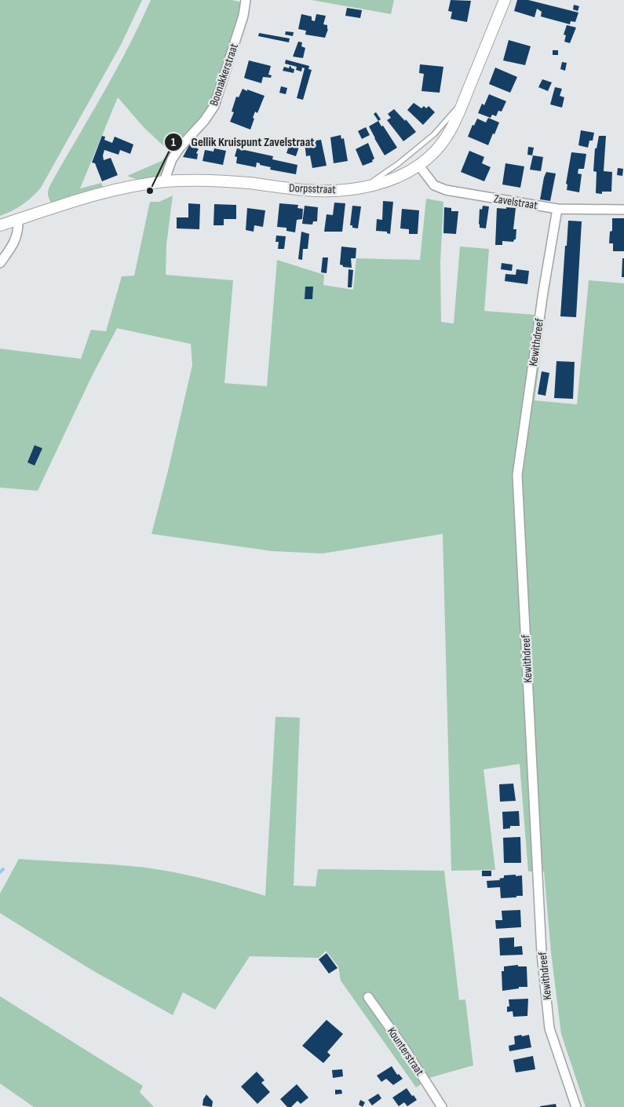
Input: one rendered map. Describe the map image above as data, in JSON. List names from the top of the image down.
{
  "streets": {
    "street": [
      "Boonakkerstraat",
      "Dorpsstraat",
      "Zavelstraat",
      "Kewithdreef",
      "Kounterstraat"
    ]
  },
  "crossings": [
    ["Boonakkerstraat", "Dorpsstraat"],
    ["Dorpsstraat", "Zavelstraat"],
    ["Zavelstraat", "Kewithdreef"]
  ],
  "places": ["Gellik Kruispunt Zavelstraat"]
}
